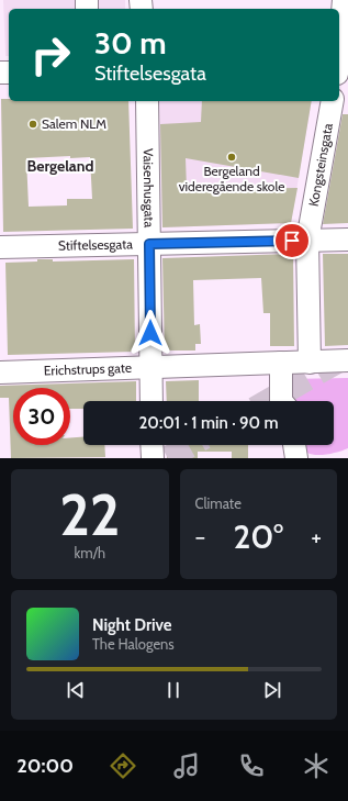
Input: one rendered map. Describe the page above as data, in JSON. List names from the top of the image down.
{
  "streets": {
    "street": [
      "Kongsteinsgata",
      "Vaisenhusgata",
      "Stiftelsesgata",
      "Erichstrups gate"
    ]
  },
  "crossings": [
    ["Kongsteinsgata", "Stiftelsesgata"],
    ["Kongsteinsgata", "Erichstrups gate"],
    ["Vaisenhusgata", "Stiftelsesgata"],
    ["Vaisenhusgata", "Erichstrups gate"]
  ],
  "districts": ["Bergeland"],
  "places": ["Salem NLM", "Bergeland videregående skole"],
  "page": {
    "turn": ["30 m", "Stiftelsesgata"],
    "limit": "30",
    "trip": "20:01 · 1 min · 90 m",
    "tile": [
      ["22", "km/h"],
      "Climate"
    ],
    "heat": ["−", "20°", "+"],
    "song": ["Night Drive", "The Halogens"],
    "tabs": "20:00"
  }
}
